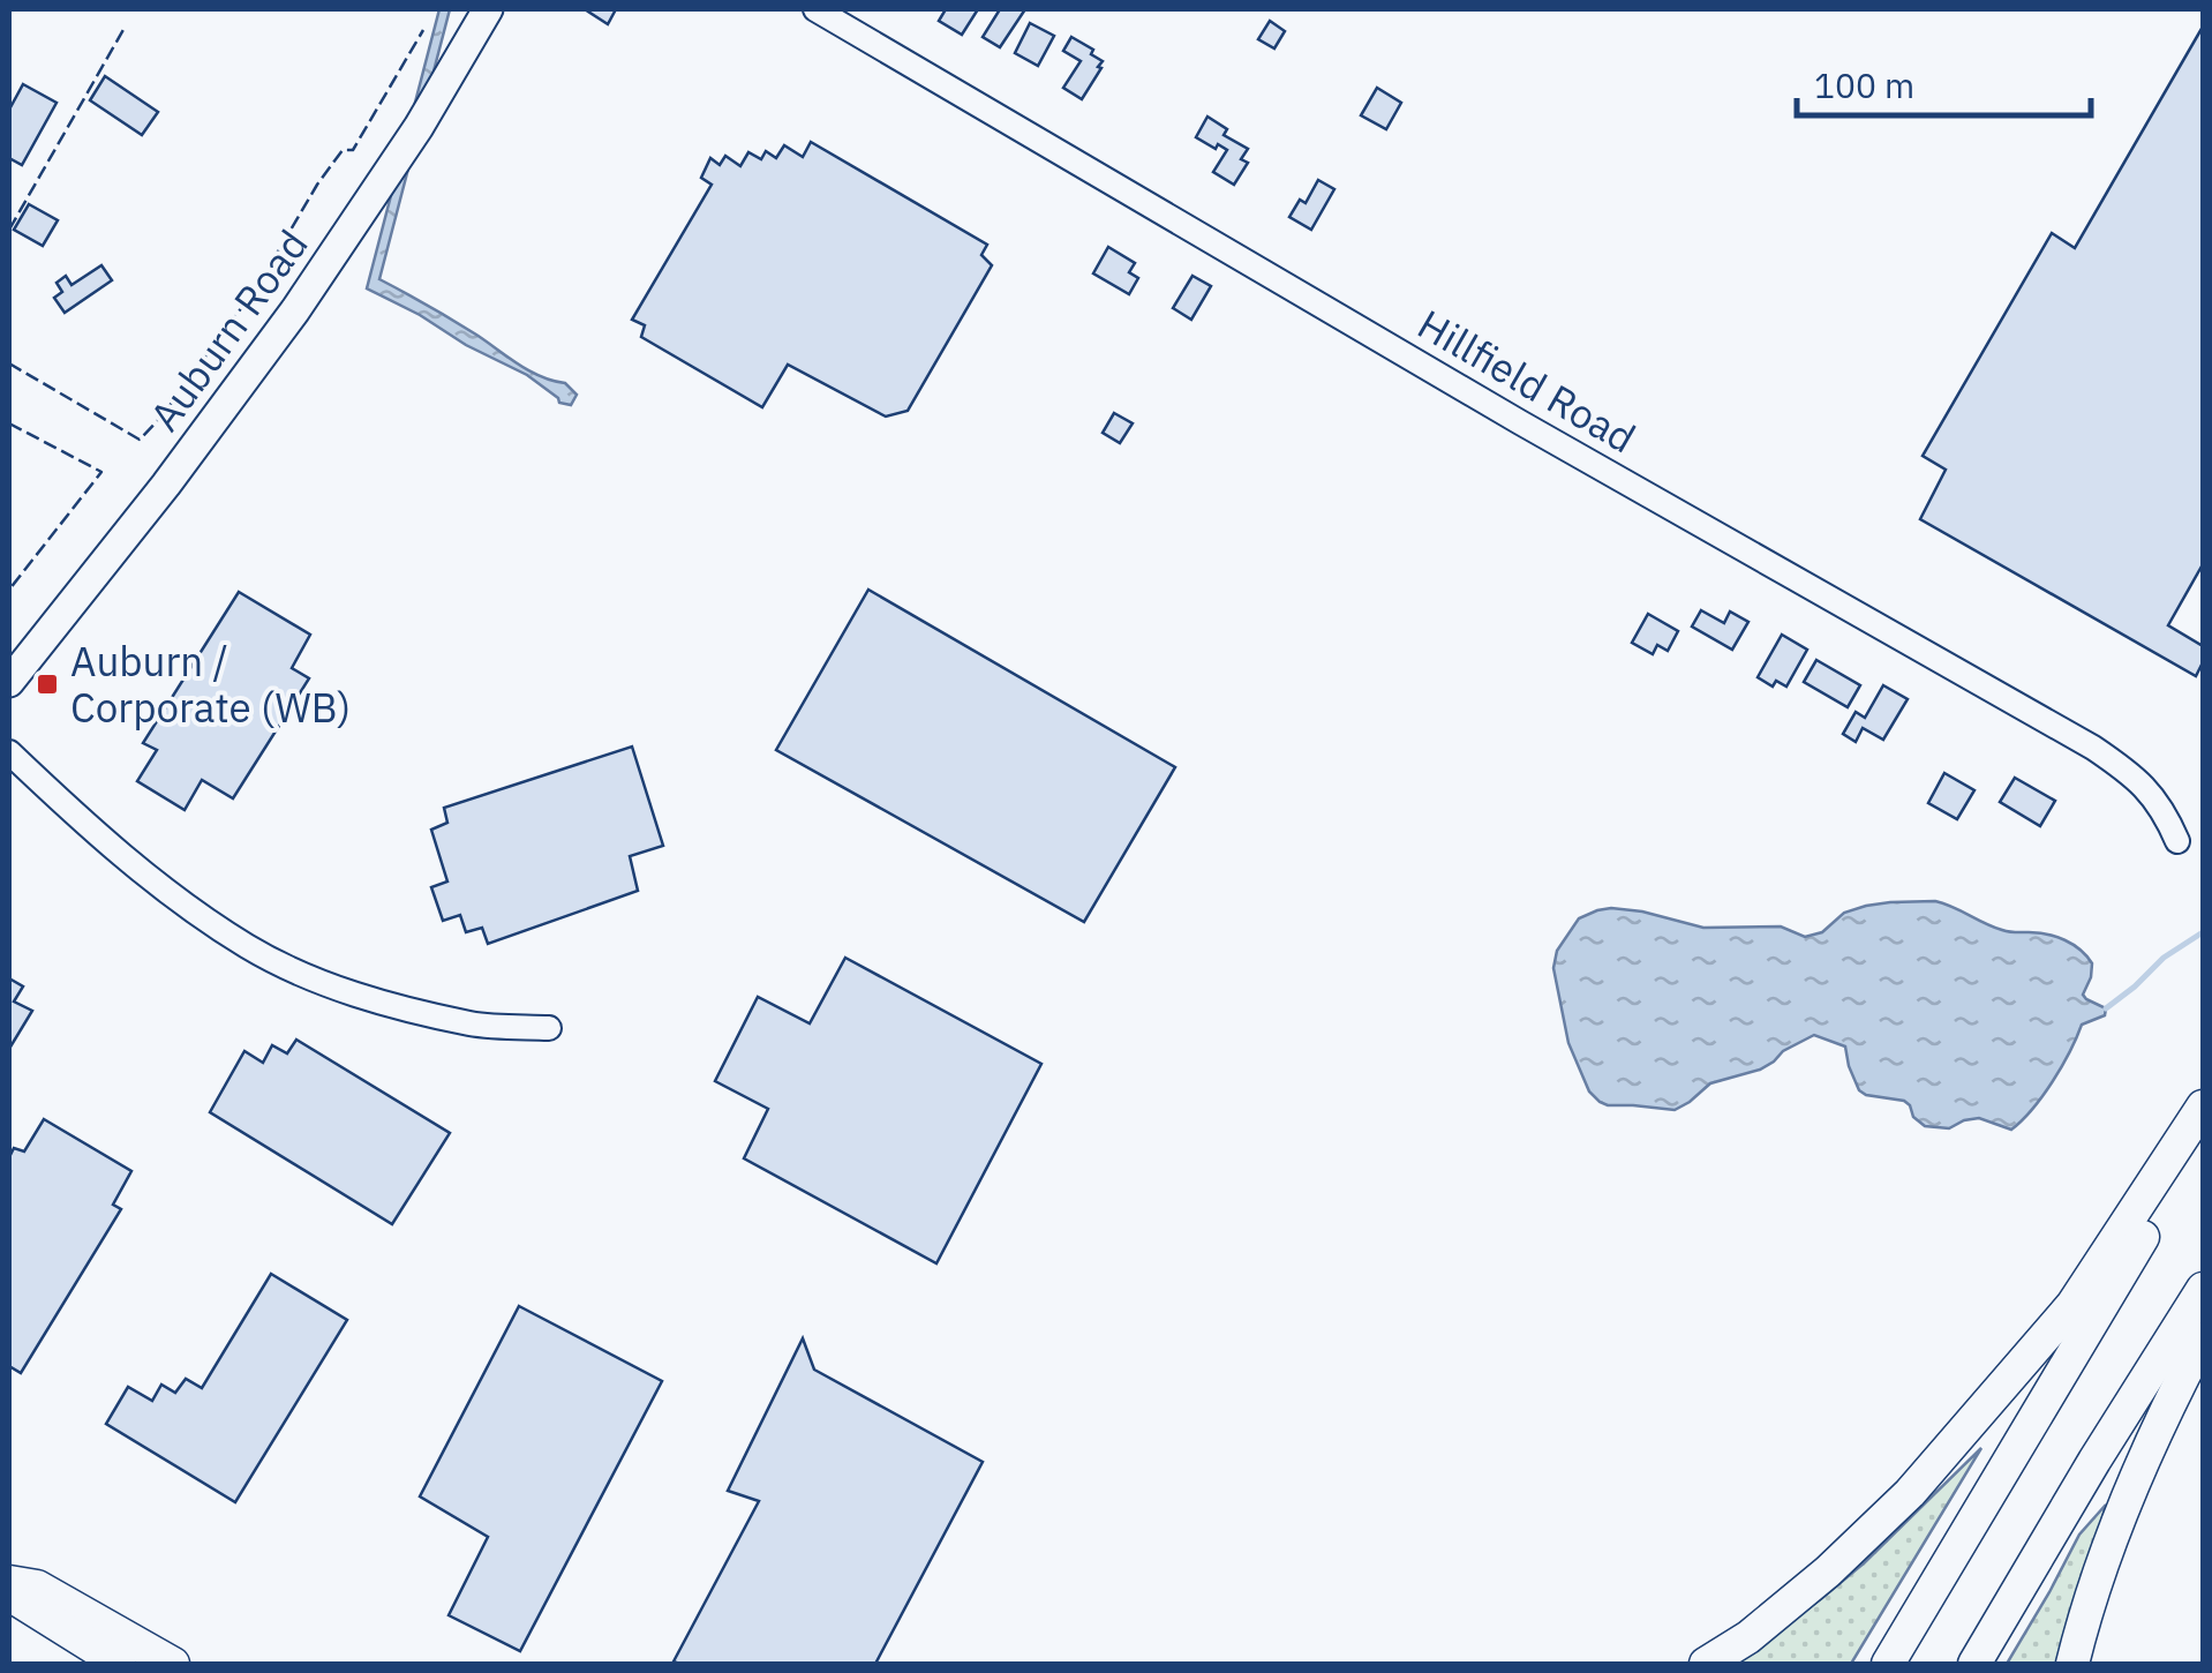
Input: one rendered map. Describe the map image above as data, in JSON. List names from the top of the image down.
{
  "streets": {
    "main road": ["Auburn Road"],
    "street": ["Hillfield Road"]
  },
  "places": {
    "transit": ["Auburn / Corporate (WB)"]
  },
  "scale_bar": "100 m"
}
